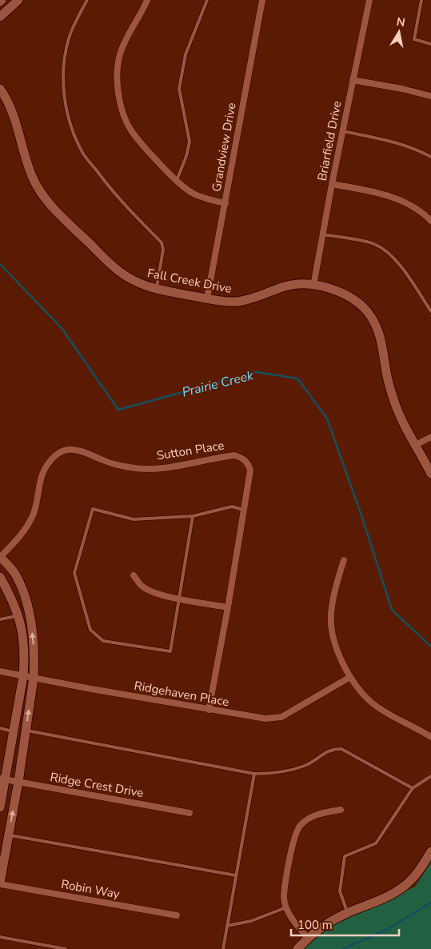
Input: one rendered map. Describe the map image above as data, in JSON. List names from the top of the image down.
{
  "streets": {
    "street": [
      "Briarfield Drive",
      "Grandview Drive",
      "Fall Creek Drive",
      "Sutton Place",
      "Ridgehaven Place",
      "Ridge Crest Drive",
      "Robin Way"
    ]
  },
  "crossings": [
    ["Briarfield Drive", "Fall Creek Drive"],
    ["Grandview Drive", "Fall Creek Drive"],
    ["Sutton Place", "Ridgehaven Place"]
  ],
  "water": ["Prairie Creek"],
  "scale_bar": "100 m",
  "north": "top"
}
